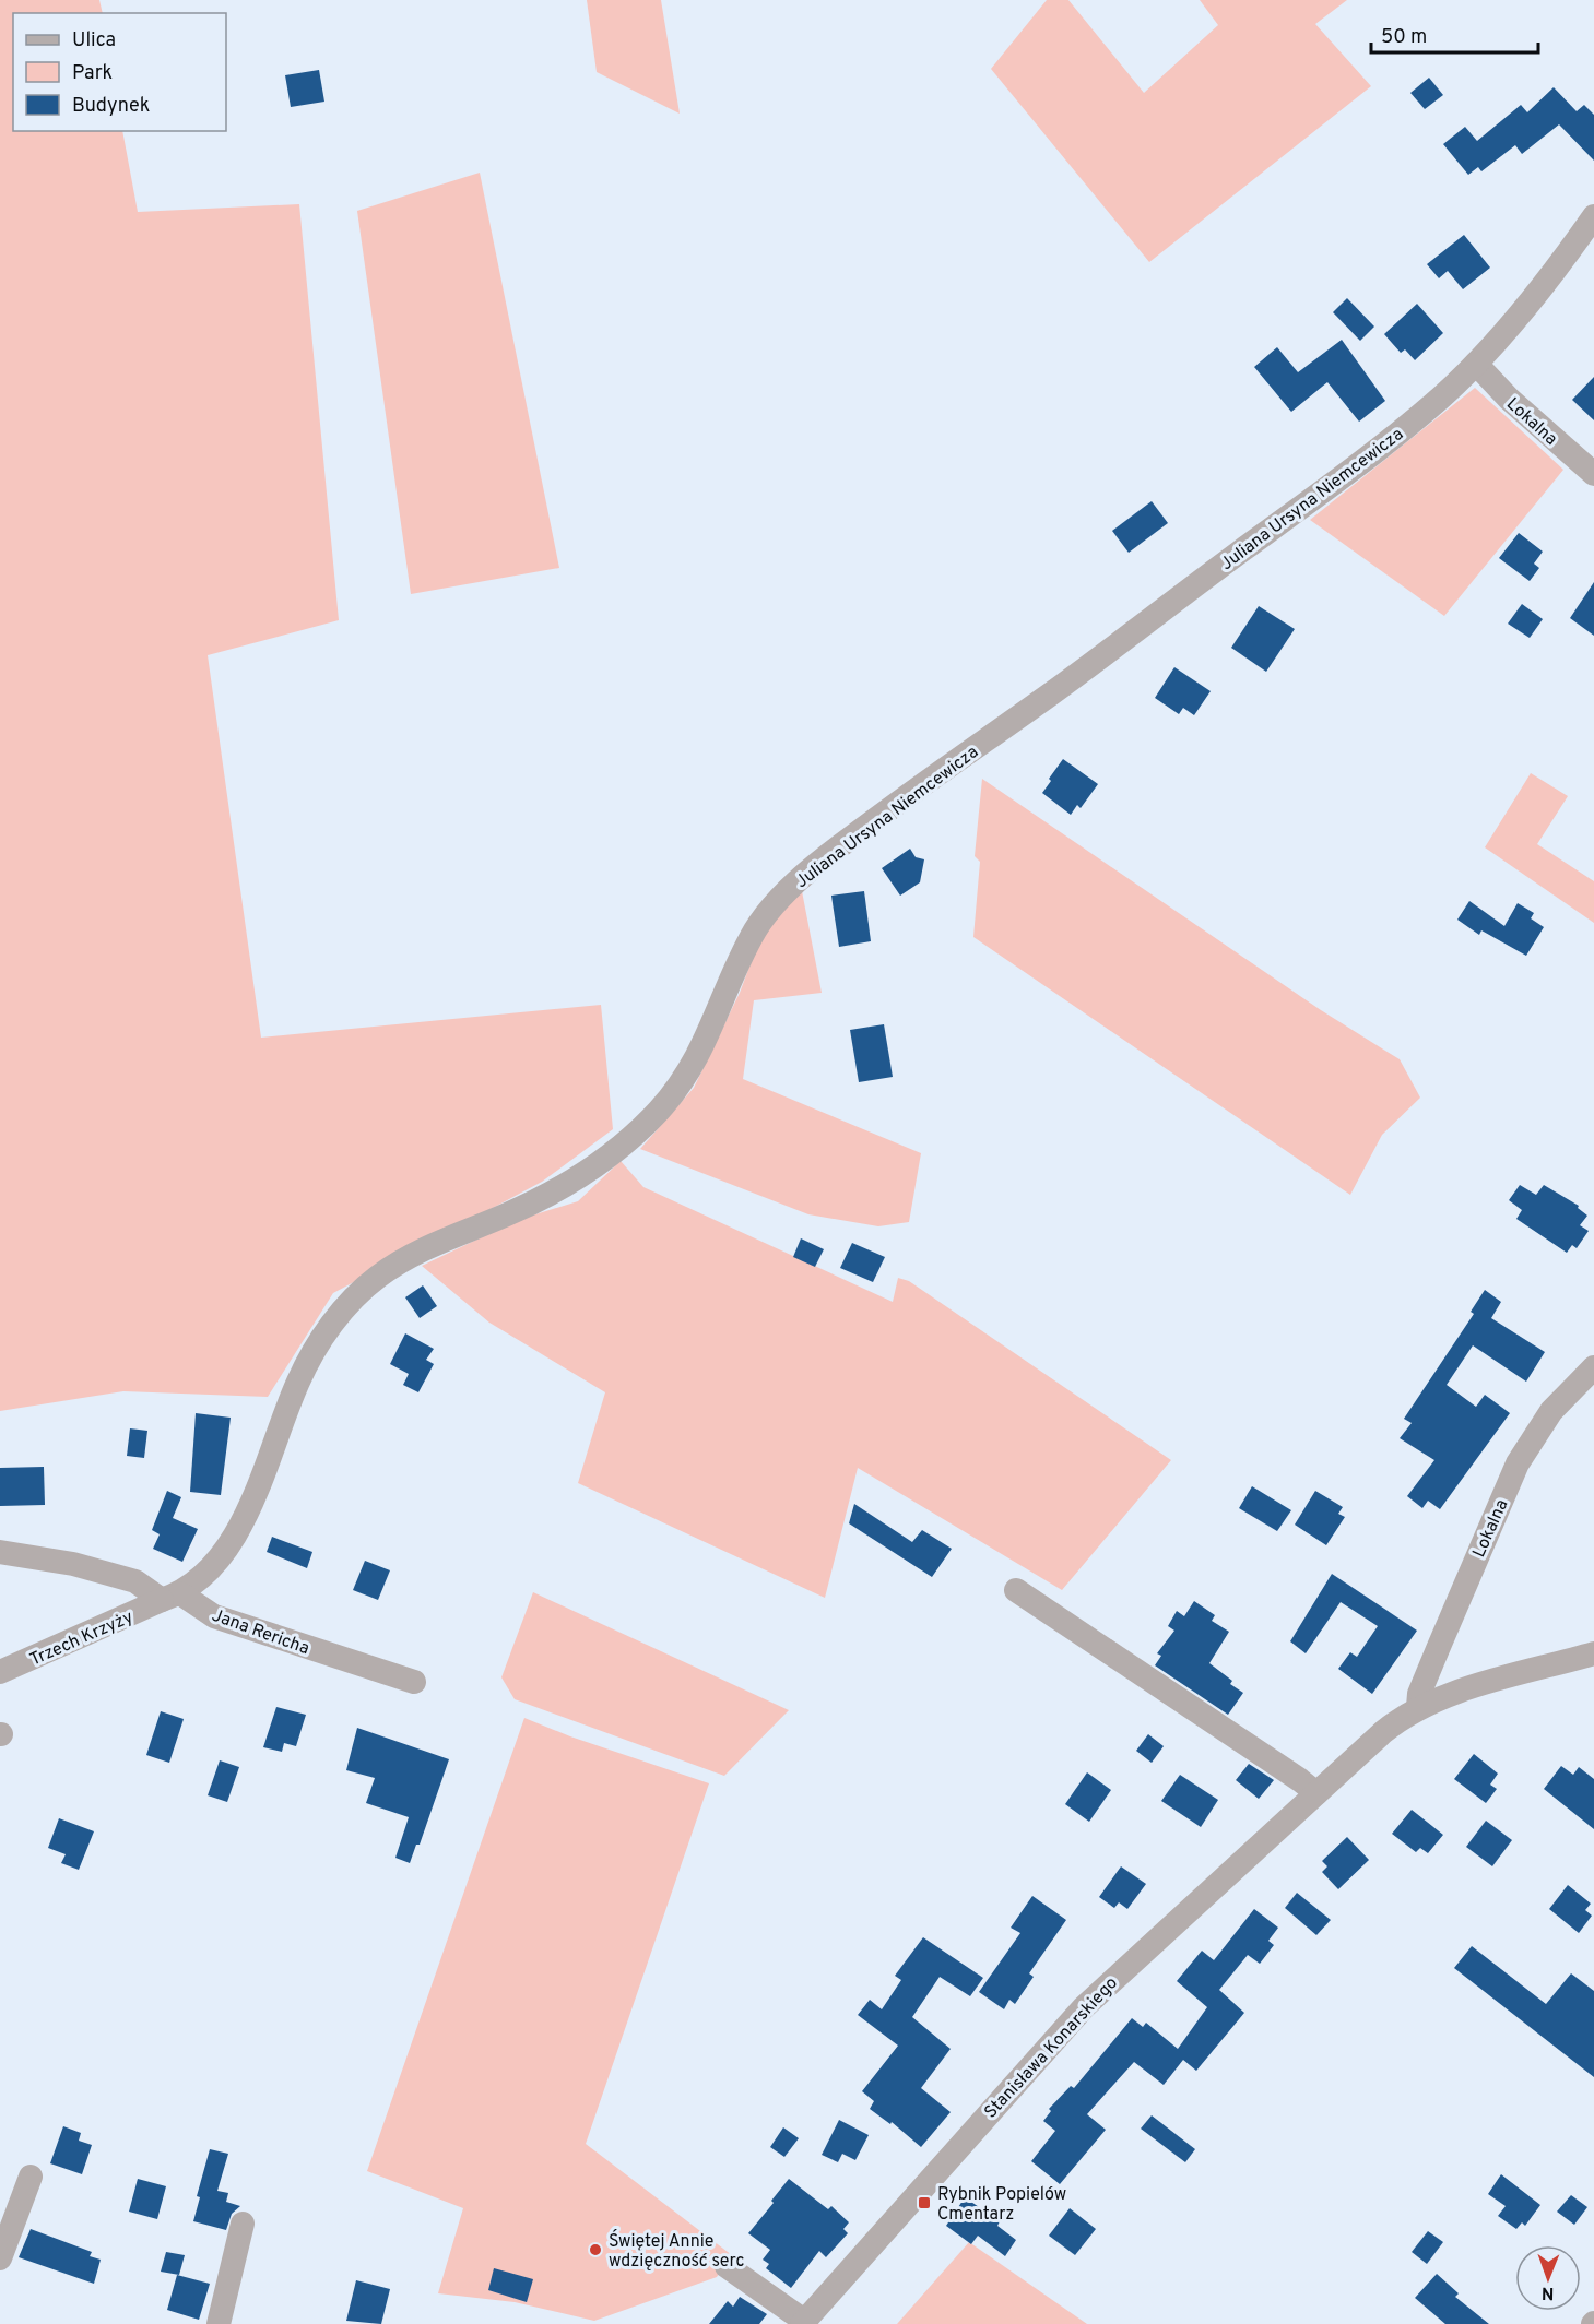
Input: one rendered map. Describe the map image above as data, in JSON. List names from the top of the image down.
{
  "streets": {
    "street": [
      "Lokalna",
      "Juliana Ursyna Niemcewicza",
      "Jana Rericha",
      "Trzech Krzyży",
      "Stanisława Konarskiego"
    ]
  },
  "crossings": [
    ["Lokalna", "Juliana Ursyna Niemcewicza"],
    ["Lokalna", "Stanisława Konarskiego"],
    ["Juliana Ursyna Niemcewicza", "Jana Rericha"],
    ["Juliana Ursyna Niemcewicza", "Trzech Krzyży"],
    ["Jana Rericha", "Trzech Krzyży"]
  ],
  "places": {
    "transit": ["Rybnik Popielów Cmentarz"],
    "other": ["Świętej Annie wdzięczność serc"]
  },
  "legend": ["Ulica", "Park", "Budynek"],
  "scale_bar": "50 m",
  "north": "bottom"
}
